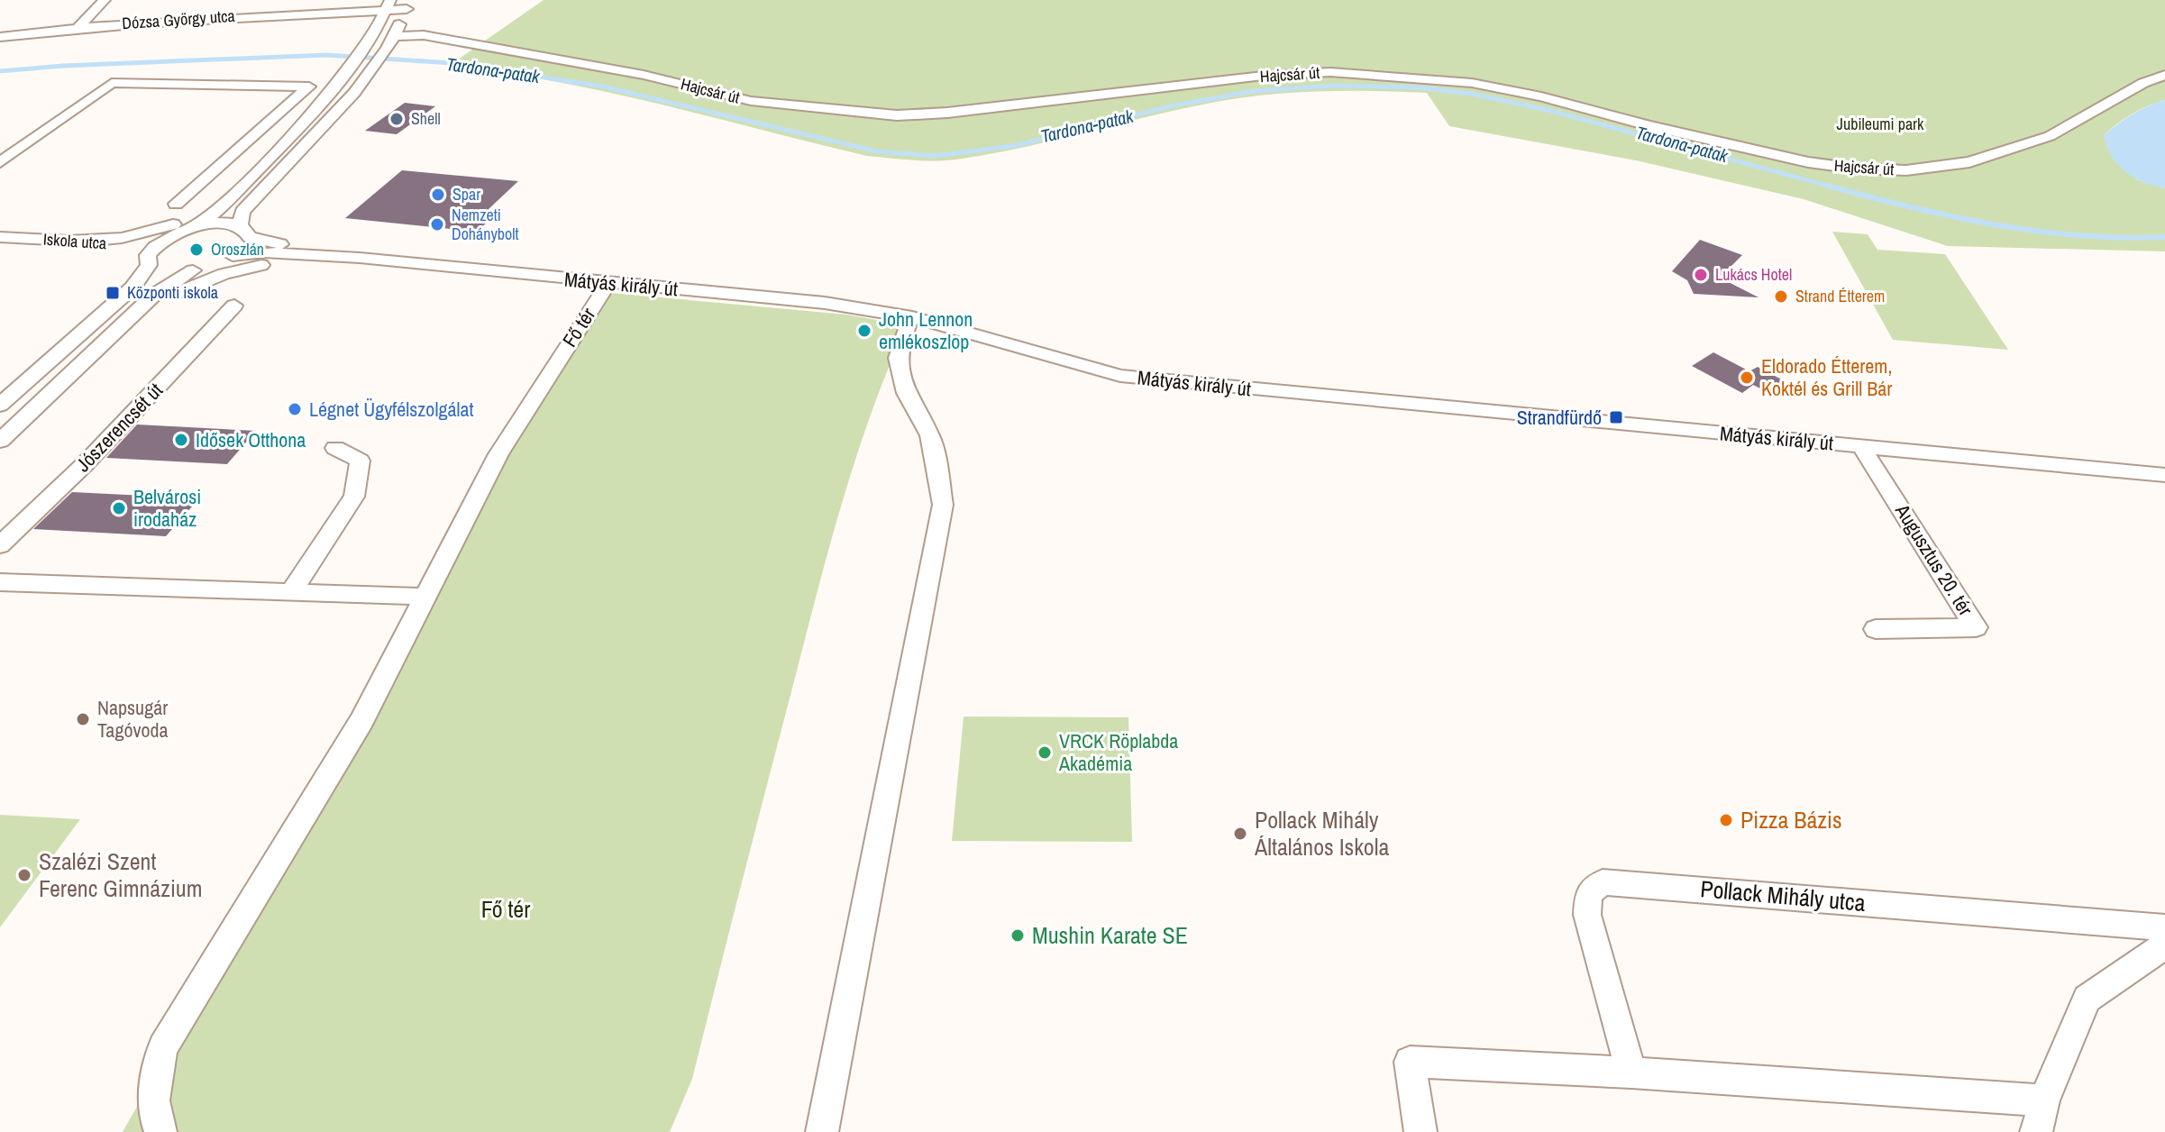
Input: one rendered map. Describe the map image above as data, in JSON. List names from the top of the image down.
{
  "streets": {
    "street": [
      "Dózsa György utca",
      "Hajcsár út",
      "Iskola utca",
      "Mátyás király út",
      "Fő tér",
      "Jószerencsét út",
      "Augusztus 20. tér",
      "Pollack Mihály utca"
    ]
  },
  "crossings": [
    ["Mátyás király út", "Fő tér"],
    ["Mátyás király út", "Augusztus 20. tér"]
  ],
  "water": ["Tardona-patak"],
  "parks": ["Jubileumi park", "Fő tér"],
  "places": {
    "other": [
      "Shell",
      "Spar",
      "Nemzeti Dohánybolt",
      "Oroszlán",
      "Lukács Hotel",
      "Strand Étterem",
      "John Lennon emlékoszlop",
      "Eldorado Étterem, Koktél és Grill Bár",
      "Légnet Ügyfélszolgálat",
      "Idősek Otthona",
      "Belvárosi irodaház",
      "Napsugár Tagóvoda",
      "VRCK Röplabda Akadémia",
      "Pizza Bázis",
      "Pollack Mihály Általános Iskola",
      "Szalézi Szent Ferenc Gimnázium",
      "Mushin Karate SE"
    ],
    "transit": ["Központi iskola", "Strandfürdő"]
  }
}
